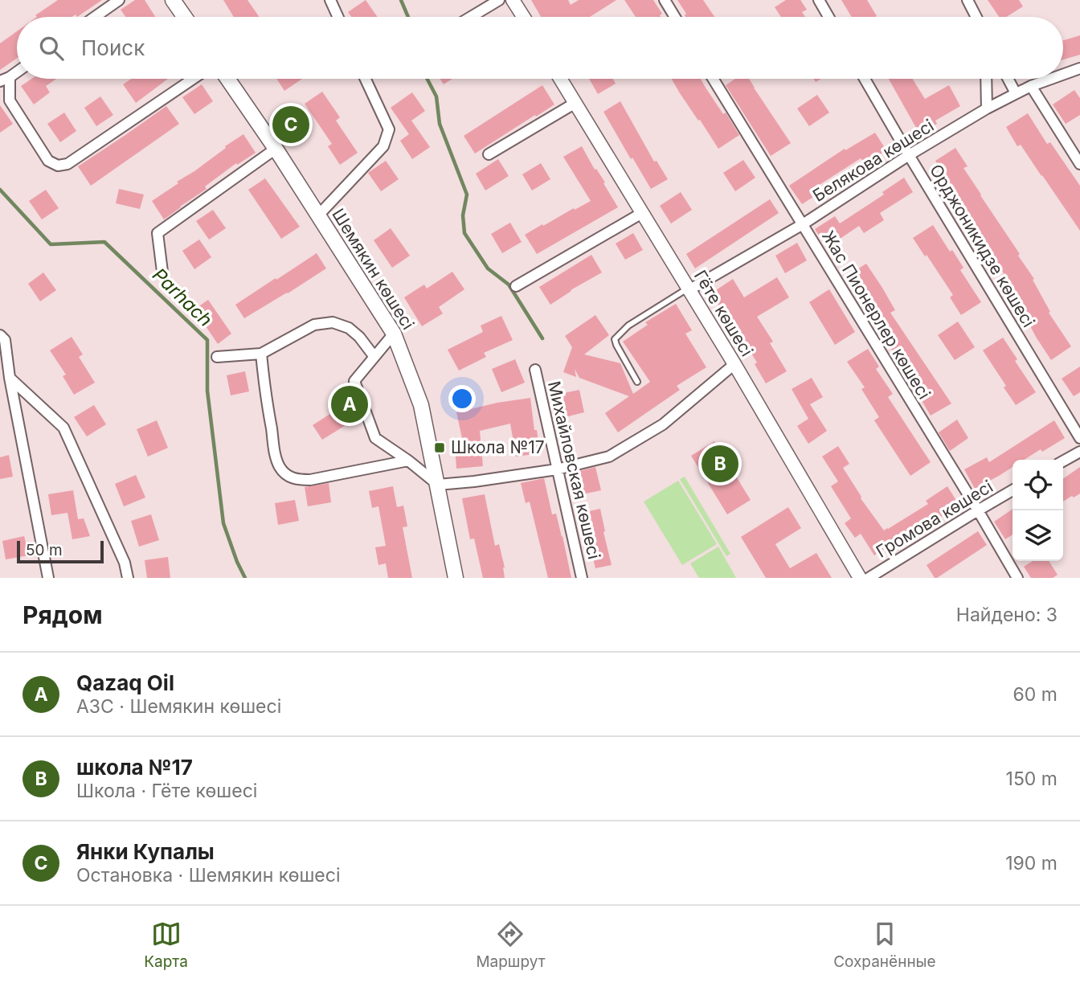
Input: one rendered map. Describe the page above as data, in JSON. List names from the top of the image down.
{
  "streets": {
    "main road": ["Шемякин көшесі"],
    "street": [
      "Белякова көшесі",
      "Орджоникидзе көшесі",
      "Гёте көшесі",
      "Жас Пионерлер көшесі",
      "Михайловская көшесі",
      "Громова көшесі"
    ]
  },
  "crossings": [
    ["Белякова көшесі", "Орджоникидзе көшесі"],
    ["Белякова көшесі", "Гёте көшесі"],
    ["Белякова көшесі", "Жас Пионерлер көшесі"],
    ["Жас Пионерлер көшесі", "Громова көшесі"]
  ],
  "water": ["Parhach"],
  "places": {
    "transit": ["Школа №17"]
  },
  "scale_bar": "50 m",
  "page": {
    "search": "Поиск",
    "pins": ["C", "A", "B"],
    "scale": "50 m",
    "heading": ["Рядом", "Найдено: 3"],
    "list": [
      {
        "mark": "A",
        "name": "Qazaq Oil",
        "note": "АЗС · Шемякин көшесі",
        "value": "60 m"
      },
      {
        "mark": "B",
        "name": "школа №17",
        "note": "Школа · Гёте көшесі",
        "value": "150 m"
      },
      {
        "mark": "C",
        "name": "Янки Купалы",
        "note": "Остановка · Шемякин көшесі",
        "value": "190 m"
      }
    ],
    "nav": ["Карта", "Маршрут", "Сохранённые"]
  }
}
